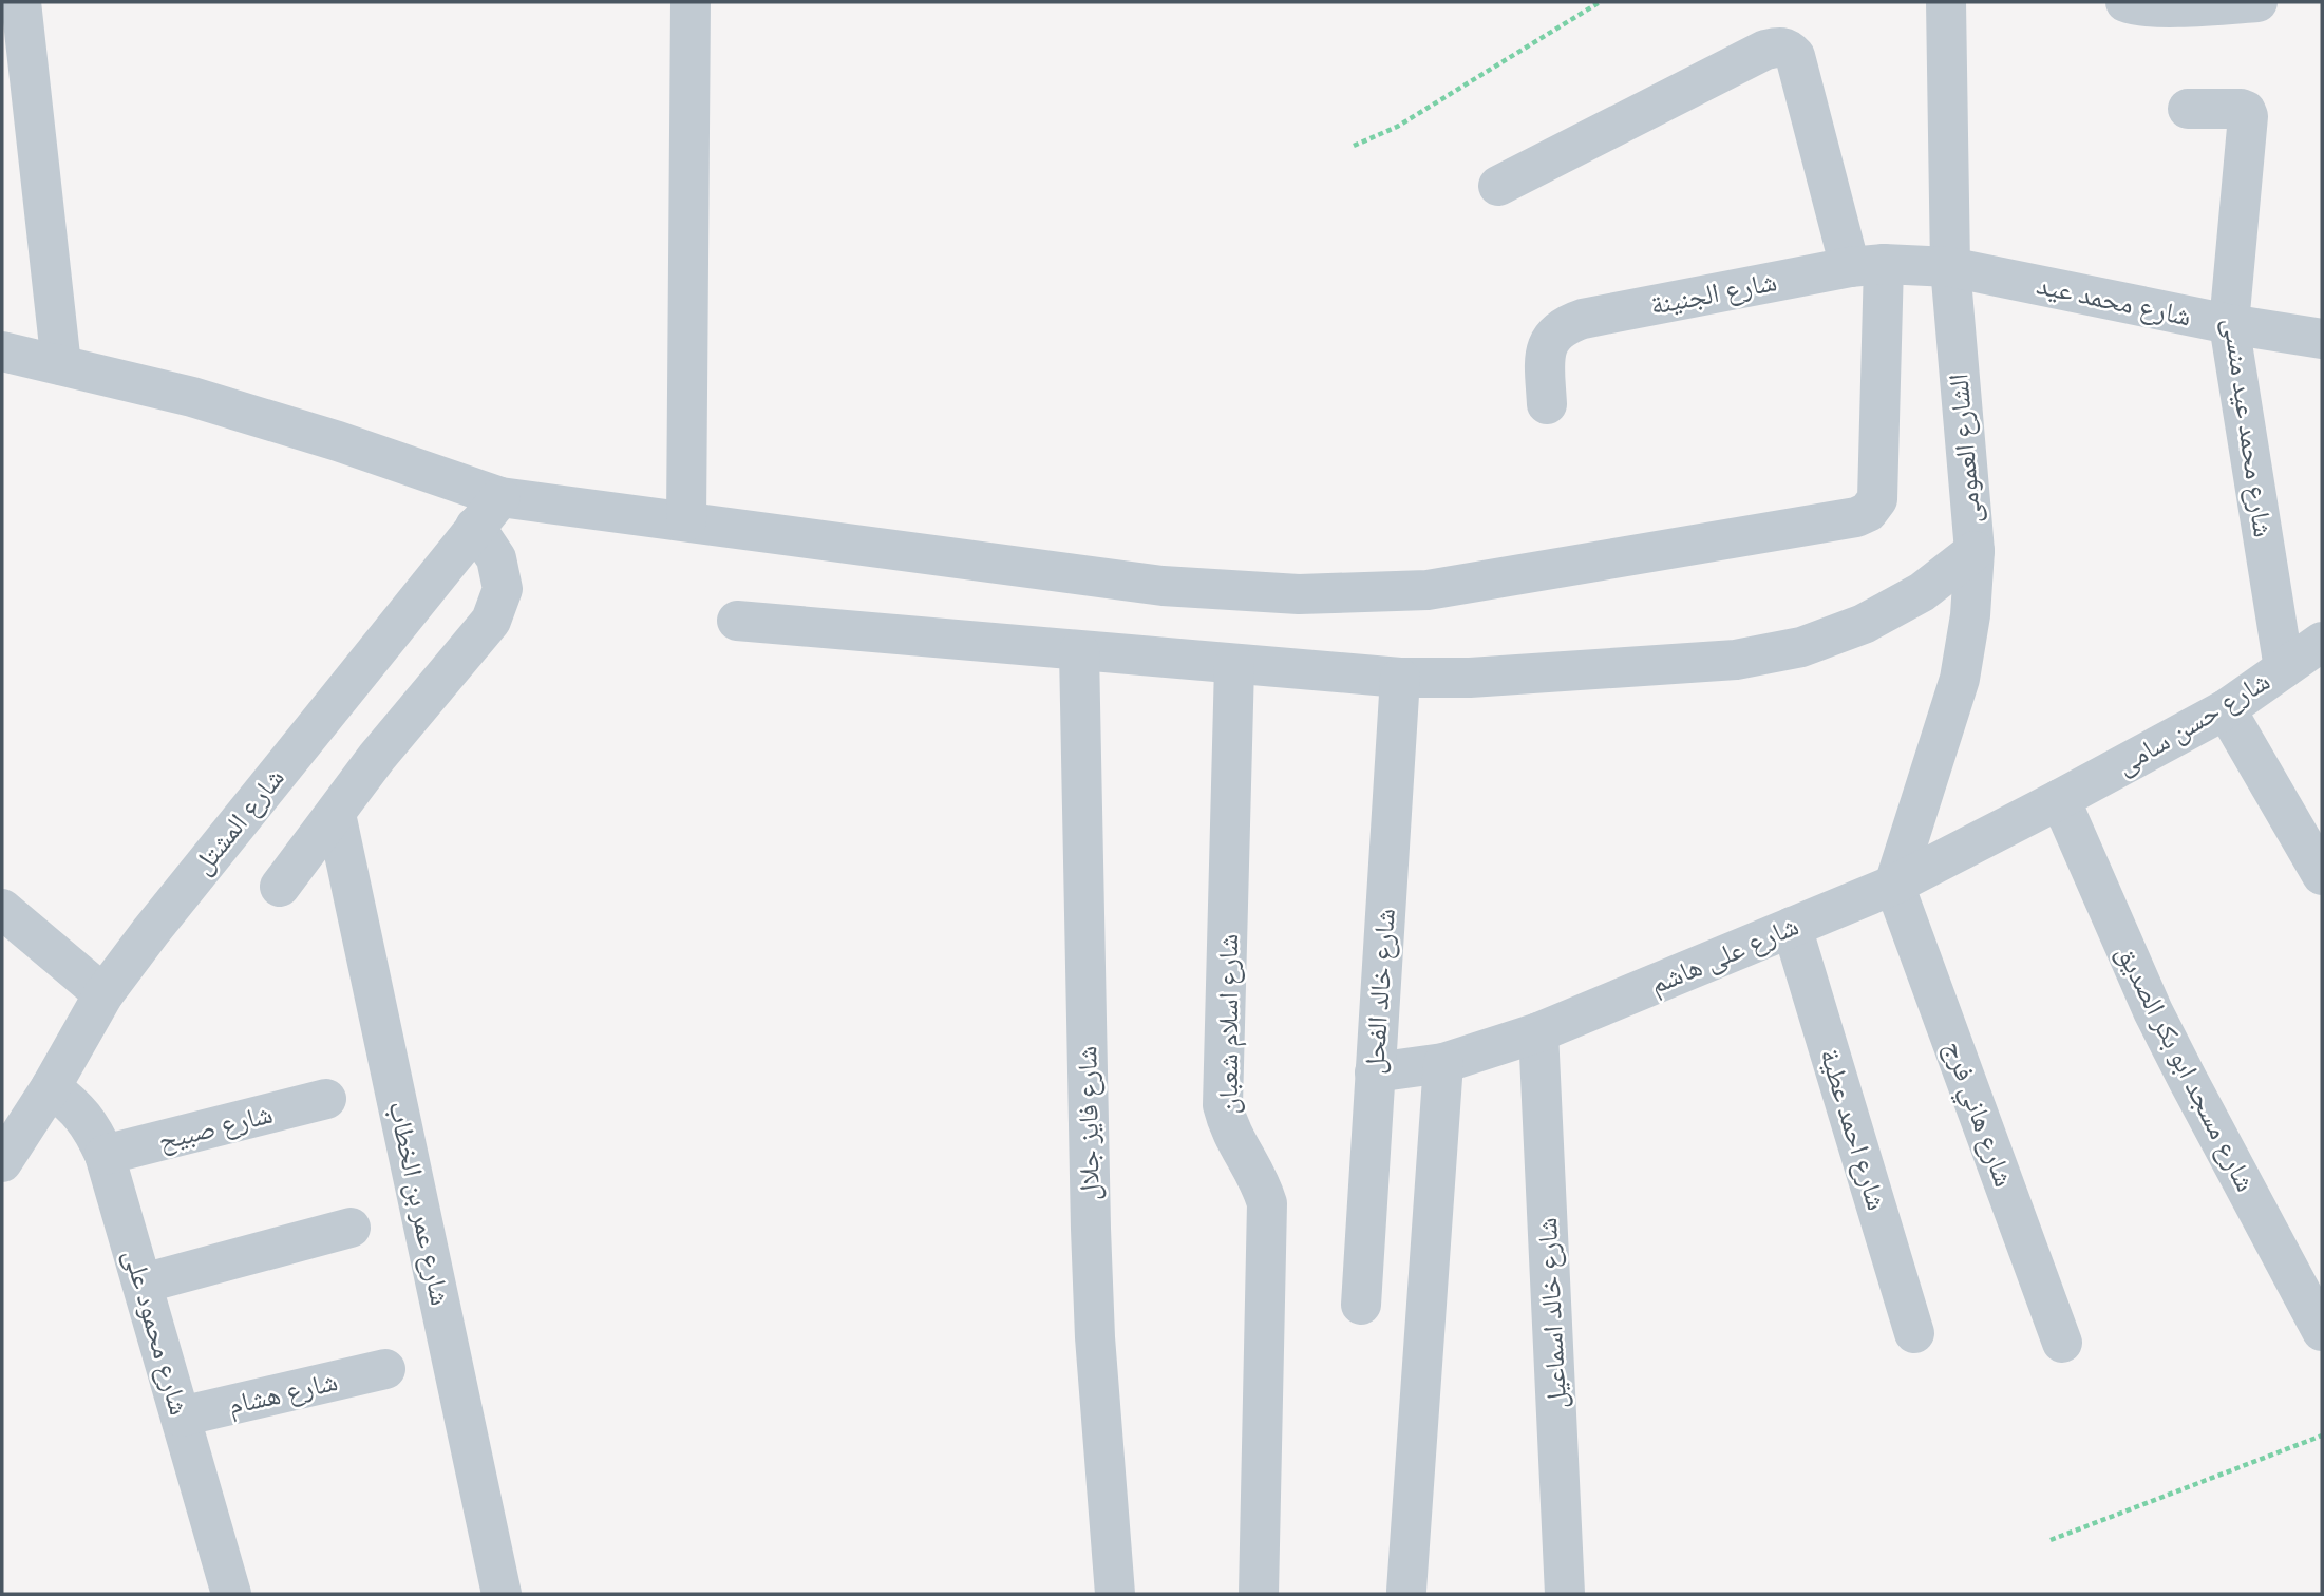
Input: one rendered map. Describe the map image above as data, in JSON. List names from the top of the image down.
{
  "streets": {
    "street": [
      "شارع الجنينة",
      "شارع محمد عيد",
      "شارع محمد عيد منسى",
      "الشارع العمومى",
      "شارع حسن سامى",
      "شارع المشتل",
      "شارع على هاشم",
      "شارع خالد الفحل",
      "شارع اسلام شعبان",
      "شارع مسجد ابو بكر الصديق",
      "شارع هاني فرج",
      "شارع فايز جلال",
      "شارع صبيح",
      "شارع احمد عطية",
      "شارع عمر بن الخطاب",
      "شارع خالد اسماعيل",
      "شارع محمود على",
      "شارع هشام"
    ]
  },
  "crossings": [
    ["شارع الجنينة", "شارع محمد عيد"],
    ["شارع الجنينة", "الشارع العمومى"],
    ["شارع محمد عيد", "شارع محمد عيد منسى"],
    ["شارع محمد عيد", "الشارع العمومى"],
    ["شارع محمد عيد منسى", "شارع حسن سامى"],
    ["الشارع العمومى", "شارع على هاشم"],
    ["الشارع العمومى", "شارع هاني فرج"],
    ["شارع حسن سامى", "شارع على هاشم"],
    ["شارع حسن سامى", "شارع مسجد ابو بكر الصديق"],
    ["شارع المشتل", "شارع محمود على"],
    ["شارع على هاشم", "شارع خالد الفحل"],
    ["شارع على هاشم", "شارع مسجد ابو بكر الصديق"],
    ["شارع على هاشم", "شارع هاني فرج"],
    ["شارع على هاشم", "شارع احمد عطية"],
    ["شارع على هاشم", "شارع خالد اسماعيل"],
    ["شارع صبيح", "شارع محمود على"],
    ["شارع محمود على", "شارع هشام"]
  ]
}
